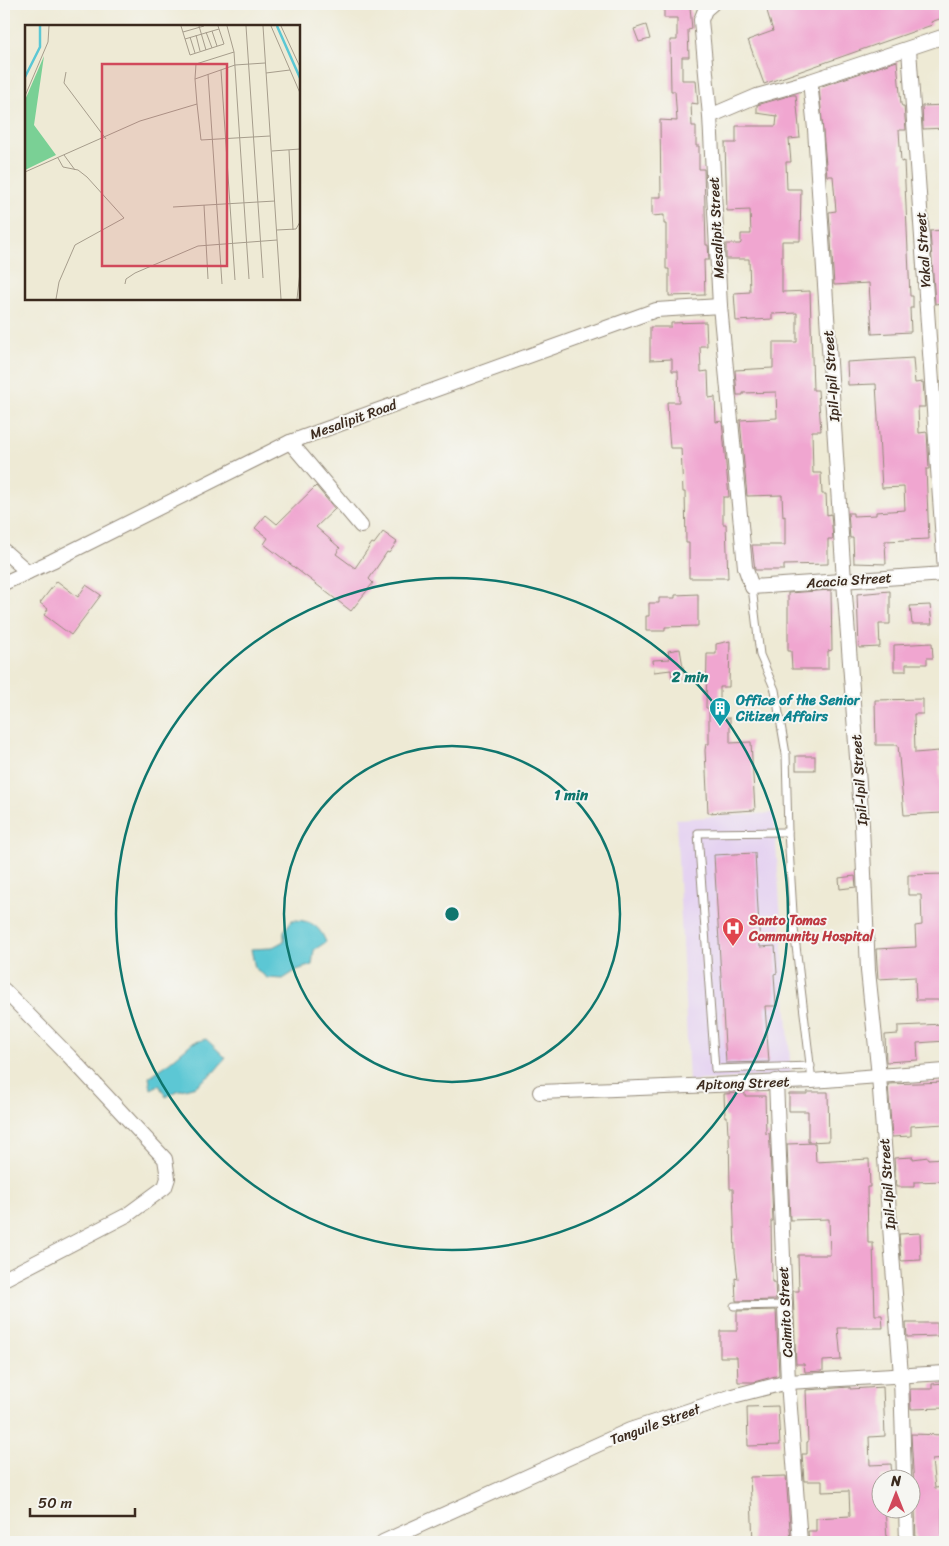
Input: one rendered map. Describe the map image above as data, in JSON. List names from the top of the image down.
{
  "streets": {
    "street": [
      "Mesalipit Street",
      "Yakal Street",
      "Ipil-Ipil Street",
      "Mesalipit Road",
      "Acacia Street",
      "Apitong Street",
      "Caimito Street",
      "Tanguile Street"
    ]
  },
  "crossings": [
    ["Mesalipit Street", "Mesalipit Road"],
    ["Mesalipit Street", "Acacia Street"],
    ["Ipil-Ipil Street", "Acacia Street"],
    ["Ipil-Ipil Street", "Apitong Street"],
    ["Ipil-Ipil Street", "Tanguile Street"],
    ["Apitong Street", "Caimito Street"],
    ["Caimito Street", "Tanguile Street"]
  ],
  "places": {
    "building": ["Office of the Senior Citizen Affairs"],
    "hospital": ["Santo Tomas Community Hospital"]
  },
  "scale_bar": "50 m",
  "north": "top",
  "rings": ["2 min", "1 min"]
}
